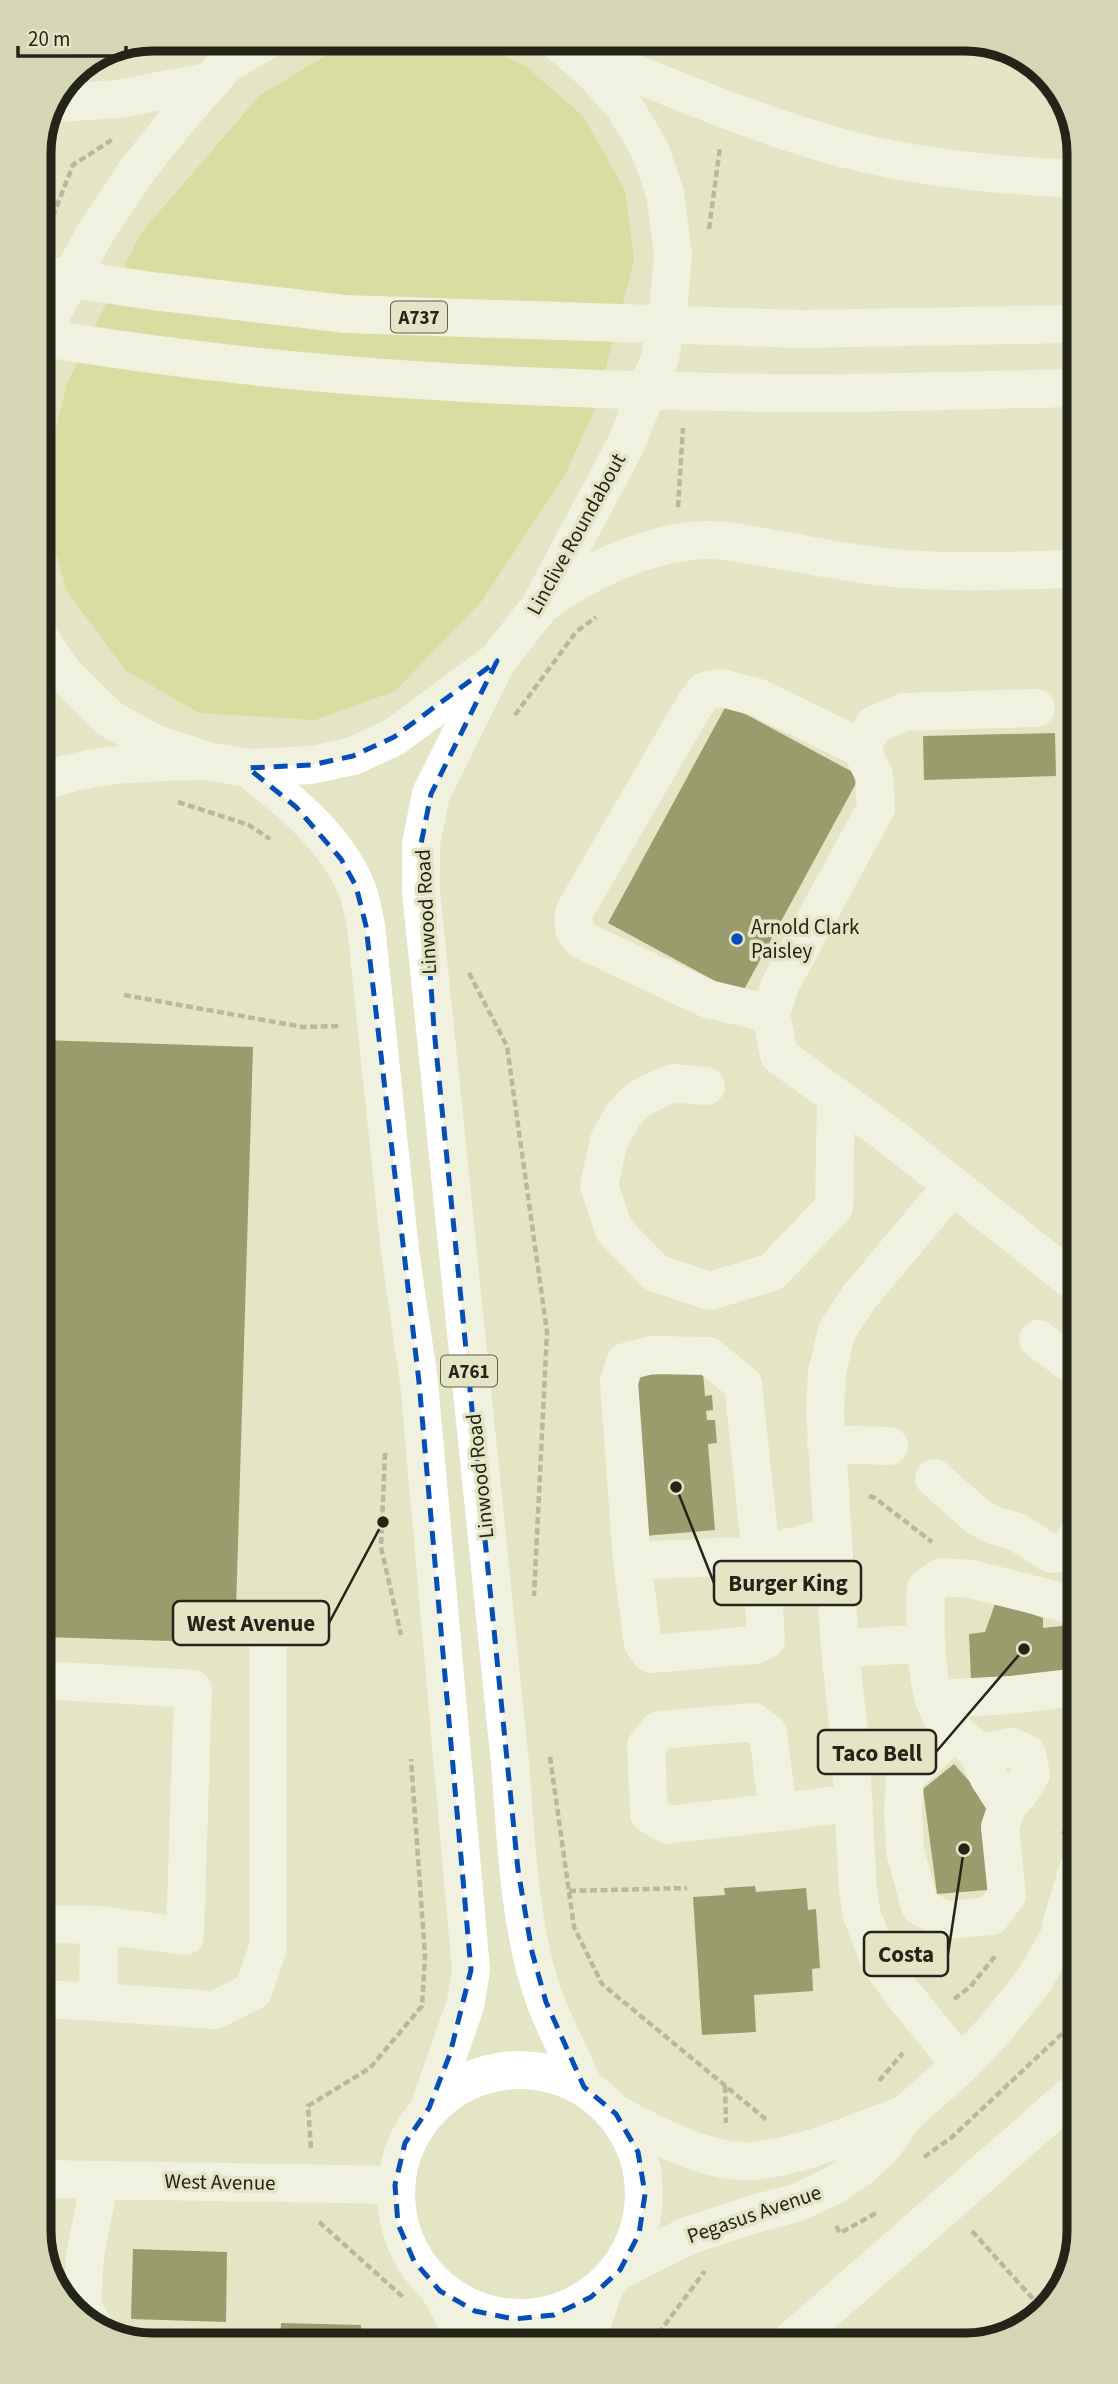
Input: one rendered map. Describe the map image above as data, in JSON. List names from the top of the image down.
{
  "streets": {
    "main road": [
      "A737",
      "Linclive Roundabout",
      "Linwood Road",
      "A761",
      "West Avenue",
      "Pegasus Avenue"
    ]
  },
  "crossings": [
    ["Linclive Roundabout", "Linwood Road"],
    ["Linclive Roundabout", "A761"]
  ],
  "places": [
    "Arnold Clark Paisley",
    "Burger King",
    "West Avenue",
    "Taco Bell",
    "Costa"
  ],
  "scale_bar": "20 m"
}
